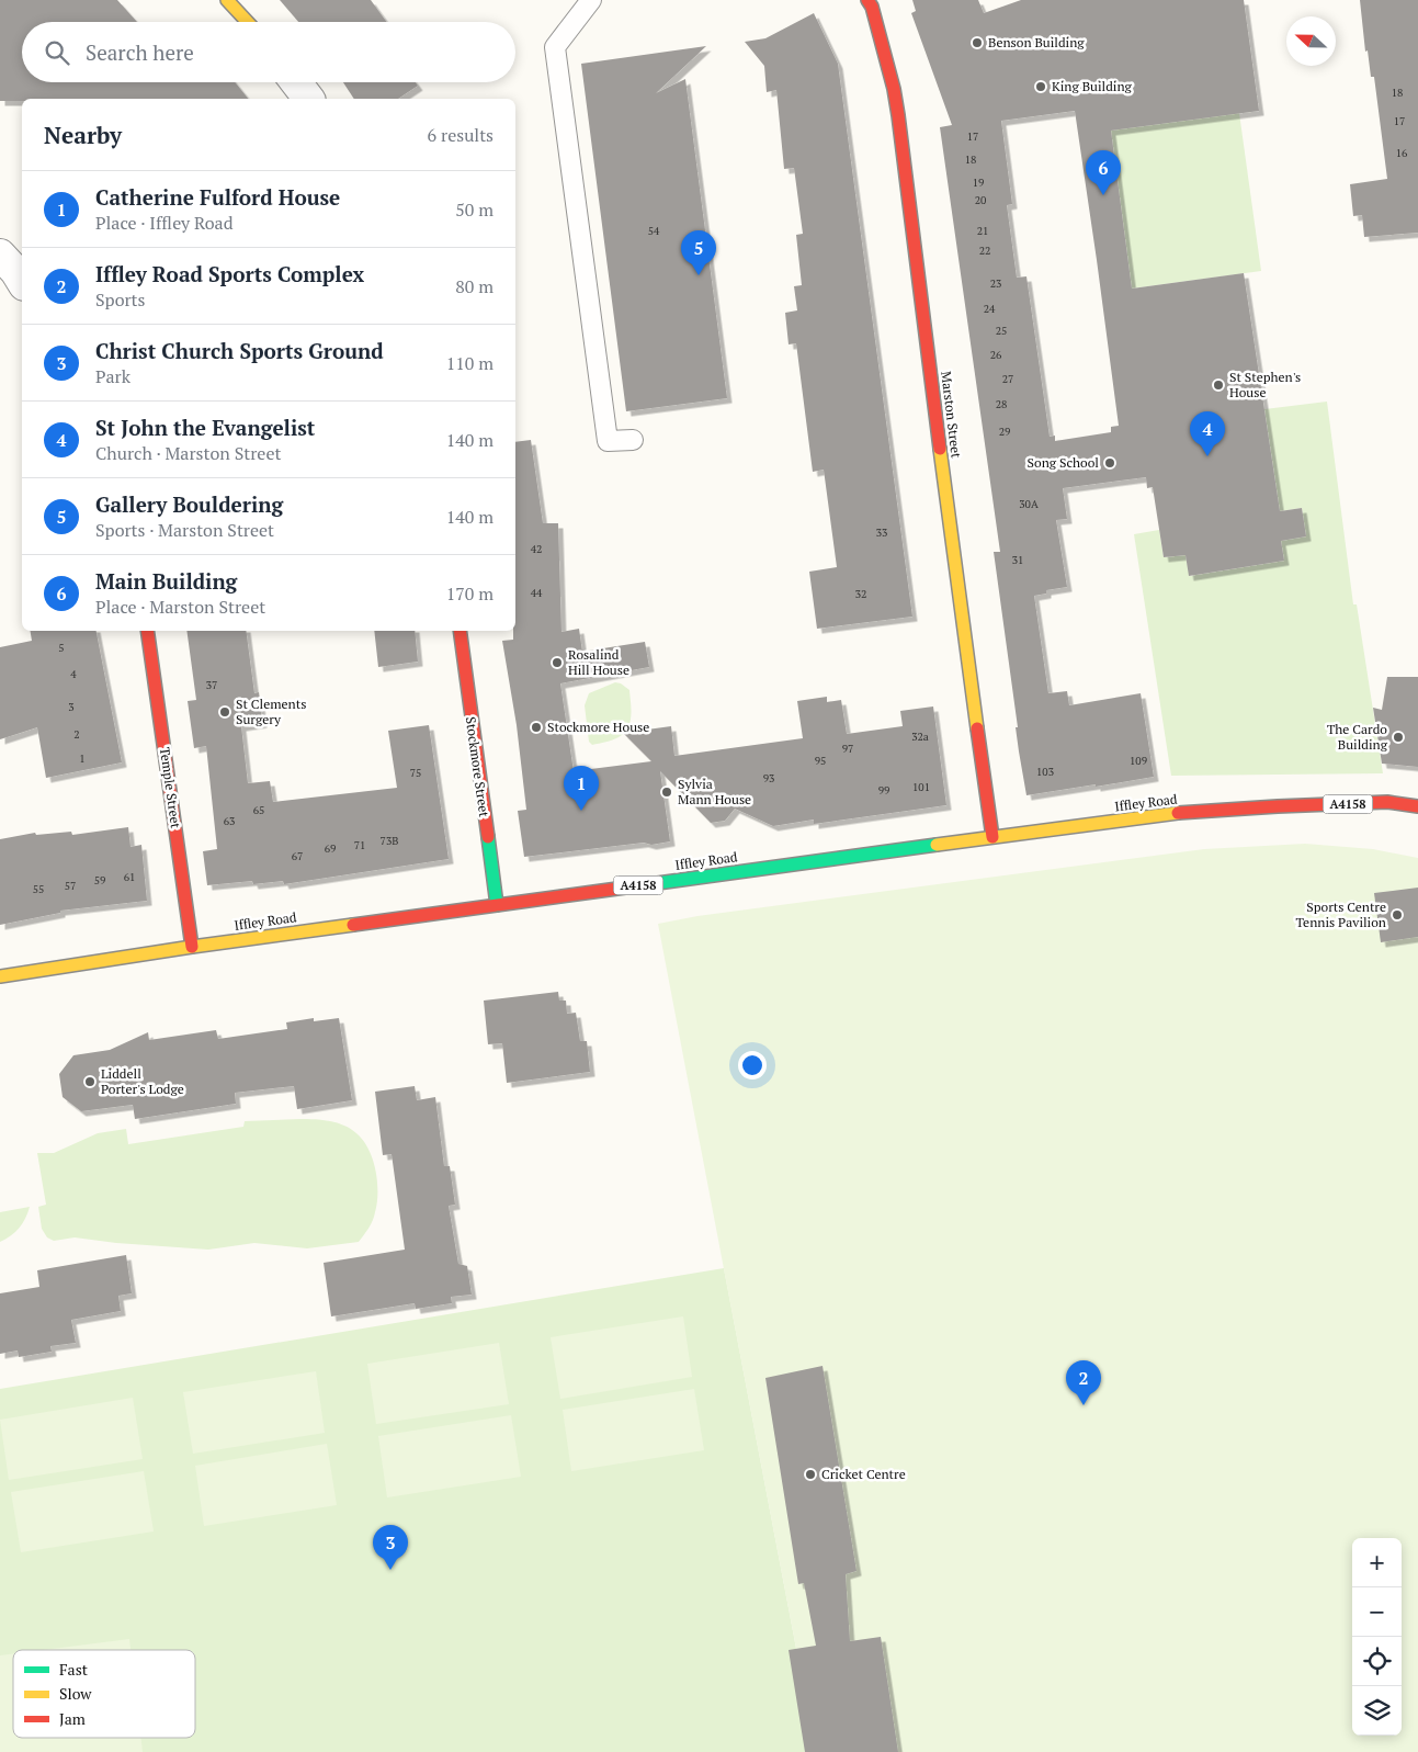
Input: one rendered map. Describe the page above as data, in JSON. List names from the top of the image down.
{
  "streets": {
    "street": [
      "Marston Street",
      "Stockmore Street",
      "Temple Street",
      "Iffley Road",
      "A4158"
    ]
  },
  "crossings": [
    ["Marston Street", "Iffley Road"],
    ["Stockmore Street", "Iffley Road"],
    ["Temple Street", "Iffley Road"]
  ],
  "places": [
    "Benson Building",
    "King Building",
    "St Stephen's House",
    "Song School",
    "Rosalind Hill House",
    "St Clements Surgery",
    "Stockmore House",
    "The Cardo Building",
    "Sylvia Mann House",
    "Sports Centre Tennis Pavilion",
    "Liddell Porter's Lodge",
    "Cricket Centre"
  ],
  "house_numbers": [
    "18",
    "17",
    "17",
    "16",
    "18",
    "19",
    "20",
    "54",
    "21",
    "22",
    "23",
    "24",
    "25",
    "26",
    "27",
    "28",
    "29",
    "30A",
    "33",
    "42",
    "31",
    "44",
    "32",
    "5",
    "4",
    "37",
    "3",
    "2",
    "32a",
    "97",
    "1",
    "95",
    "109",
    "103",
    "75",
    "93",
    "101",
    "99",
    "65",
    "63",
    "73B",
    "71",
    "69",
    "67",
    "61",
    "59",
    "57",
    "55"
  ],
  "legend": ["Fast", "Slow", "Jam"],
  "north": "left",
  "page": {
    "search": "Search here",
    "heading": ["Nearby", "6 results"],
    "pins": [
      "6",
      "5",
      "4",
      "1",
      "2",
      "3"
    ],
    "list": [
      {
        "mark": "1",
        "name": "Catherine Fulford House",
        "note": "Place · Iffley Road",
        "value": "50 m"
      },
      {
        "mark": "2",
        "name": "Iffley Road Sports Complex",
        "note": "Sports",
        "value": "80 m"
      },
      {
        "mark": "3",
        "name": "Christ Church Sports Ground",
        "note": "Park",
        "value": "110 m"
      },
      {
        "mark": "4",
        "name": "St John the Evangelist",
        "note": "Church · Marston Street",
        "value": "140 m"
      },
      {
        "mark": "5",
        "name": "Gallery Bouldering",
        "note": "Sports · Marston Street",
        "value": "140 m"
      },
      {
        "mark": "6",
        "name": "Main Building",
        "note": "Place · Marston Street",
        "value": "170 m"
      }
    ],
    "map_buttons": ["+", "−"]
  }
}
